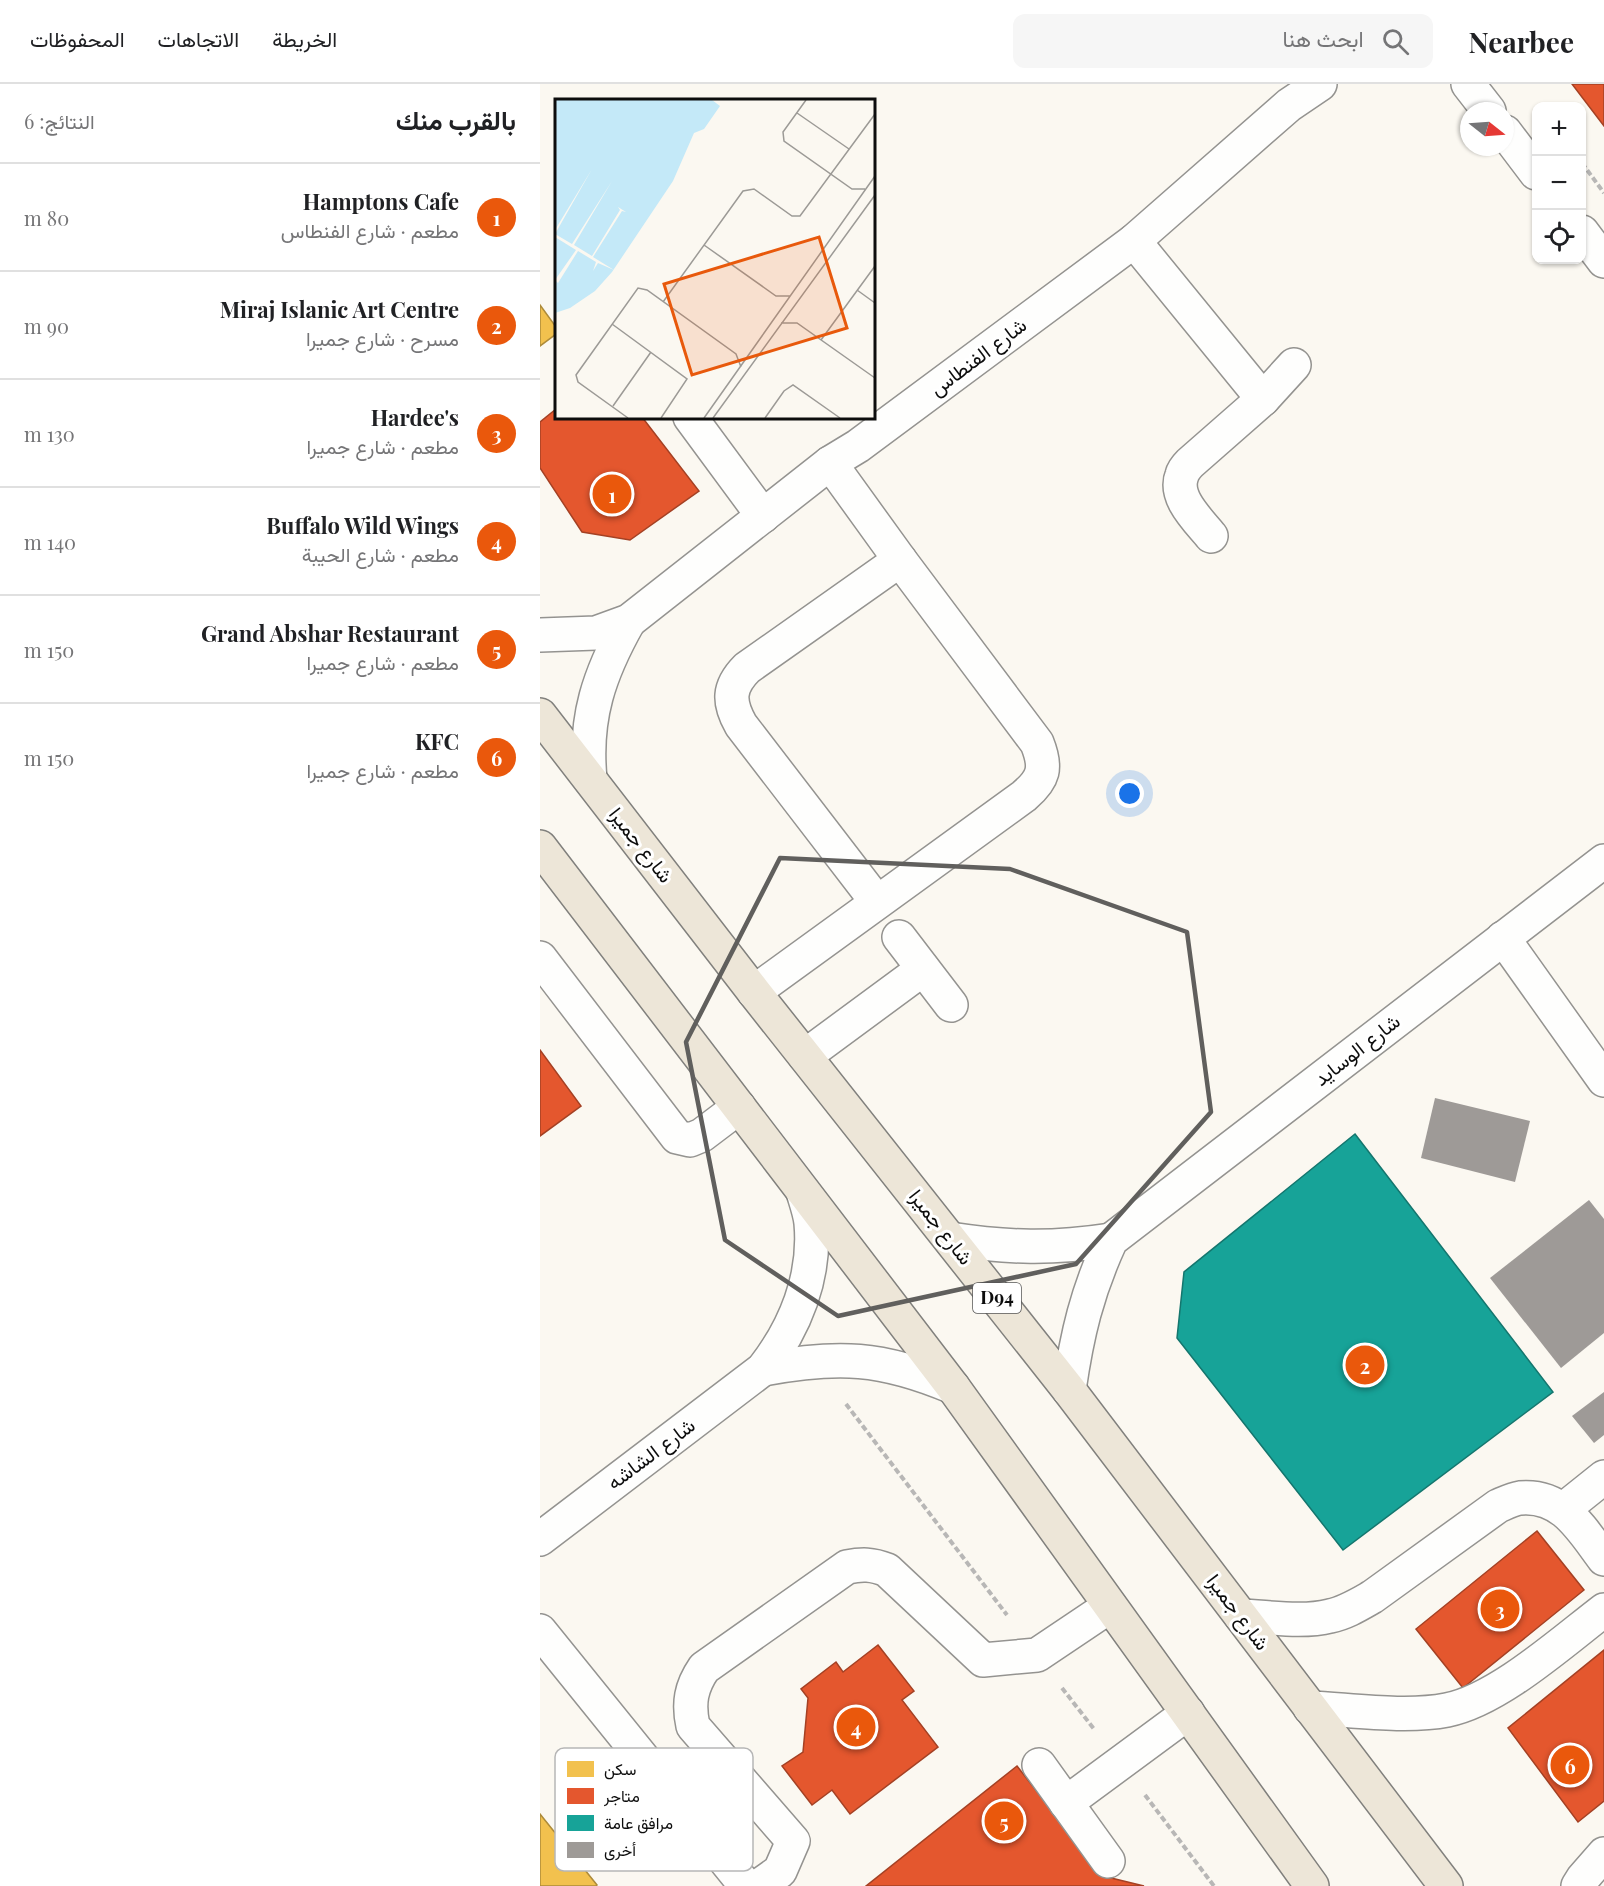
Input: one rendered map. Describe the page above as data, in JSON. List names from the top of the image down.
{
  "streets": {
    "main road": ["شارع جميرا", "D94"],
    "street": ["شارع الفنطاس", "شارع الوسايد", "شارع الشاشه"]
  },
  "crossings": [
    ["شارع الفنطاس", "شارع جميرا"],
    ["شارع جميرا", "شارع الوسايد"]
  ],
  "legend": [
    "سكن",
    "متاجر",
    "مرافق عامة",
    "أخرى"
  ],
  "north": "right",
  "page": {
    "header": "Nearbee",
    "search": "ابحث هنا",
    "nav": ["الخريطة", "الاتجاهات", "المحفوظات"],
    "heading": ["بالقرب منك", "النتائج: 6"],
    "map_buttons": ["+", "−"],
    "list": [
      {
        "mark": "1",
        "name": "Hamptons Cafe",
        "note": "مطعم · شارع الفنطاس",
        "value": "80 m"
      },
      {
        "mark": "2",
        "name": "Miraj Islanic Art Centre",
        "note": "مسرح · شارع جميرا",
        "value": "90 m"
      },
      {
        "mark": "3",
        "name": "Hardee's",
        "note": "مطعم · شارع جميرا",
        "value": "130 m"
      },
      {
        "mark": "4",
        "name": "Buffalo Wild Wings",
        "note": "مطعم · شارع الحيبة",
        "value": "140 m"
      },
      {
        "mark": "5",
        "name": "Grand Abshar Restaurant",
        "note": "مطعم · شارع جميرا",
        "value": "150 m"
      },
      {
        "mark": "6",
        "name": "KFC",
        "note": "مطعم · شارع جميرا",
        "value": "150 m"
      }
    ],
    "pins": [
      "1",
      "2",
      "3",
      "4",
      "6",
      "5"
    ]
  }
}
